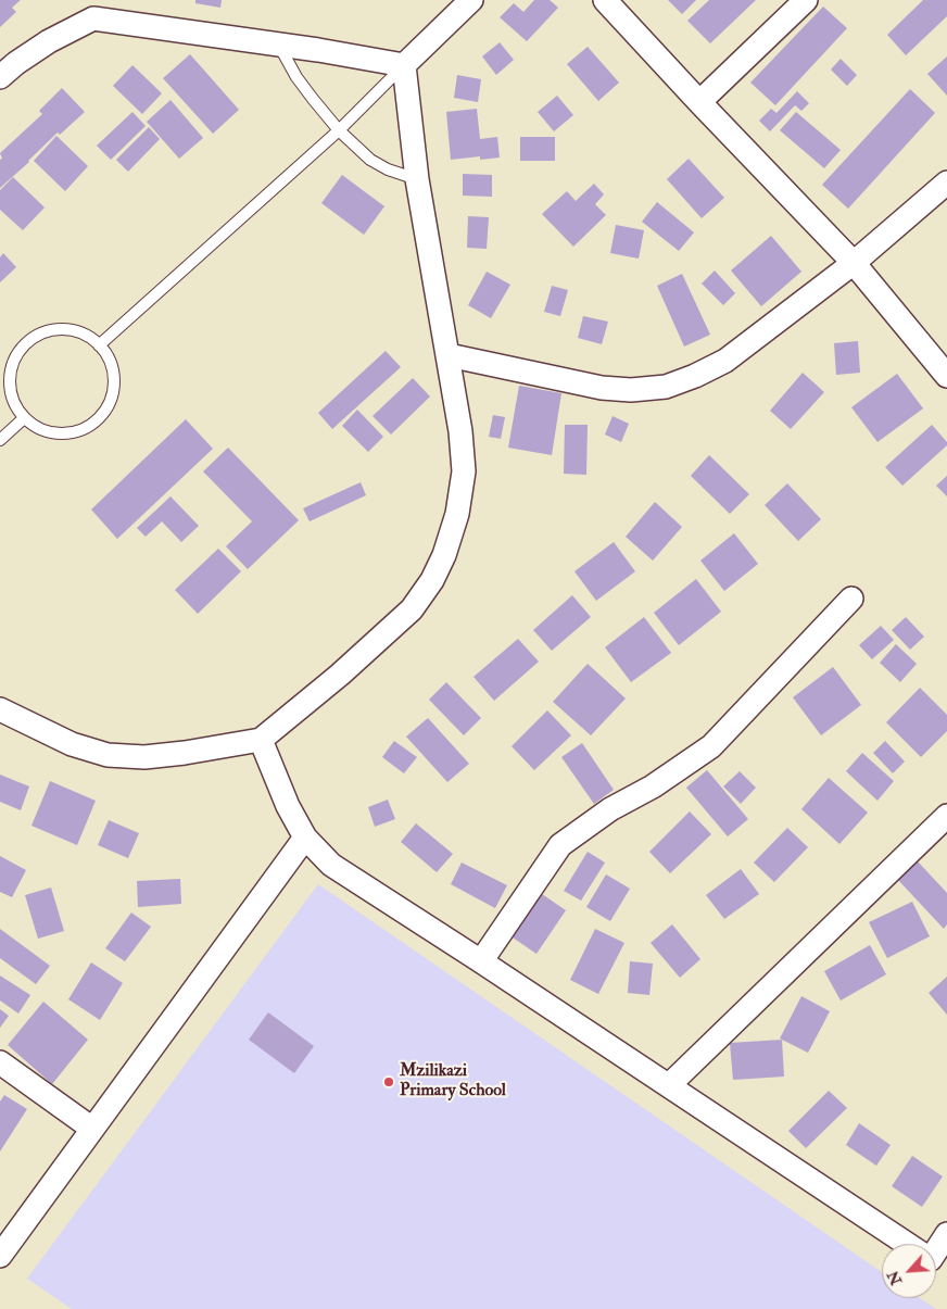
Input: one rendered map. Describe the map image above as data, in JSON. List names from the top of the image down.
{
  "places": ["Mzilikazi Primary School"],
  "north": "bottom left"
}
